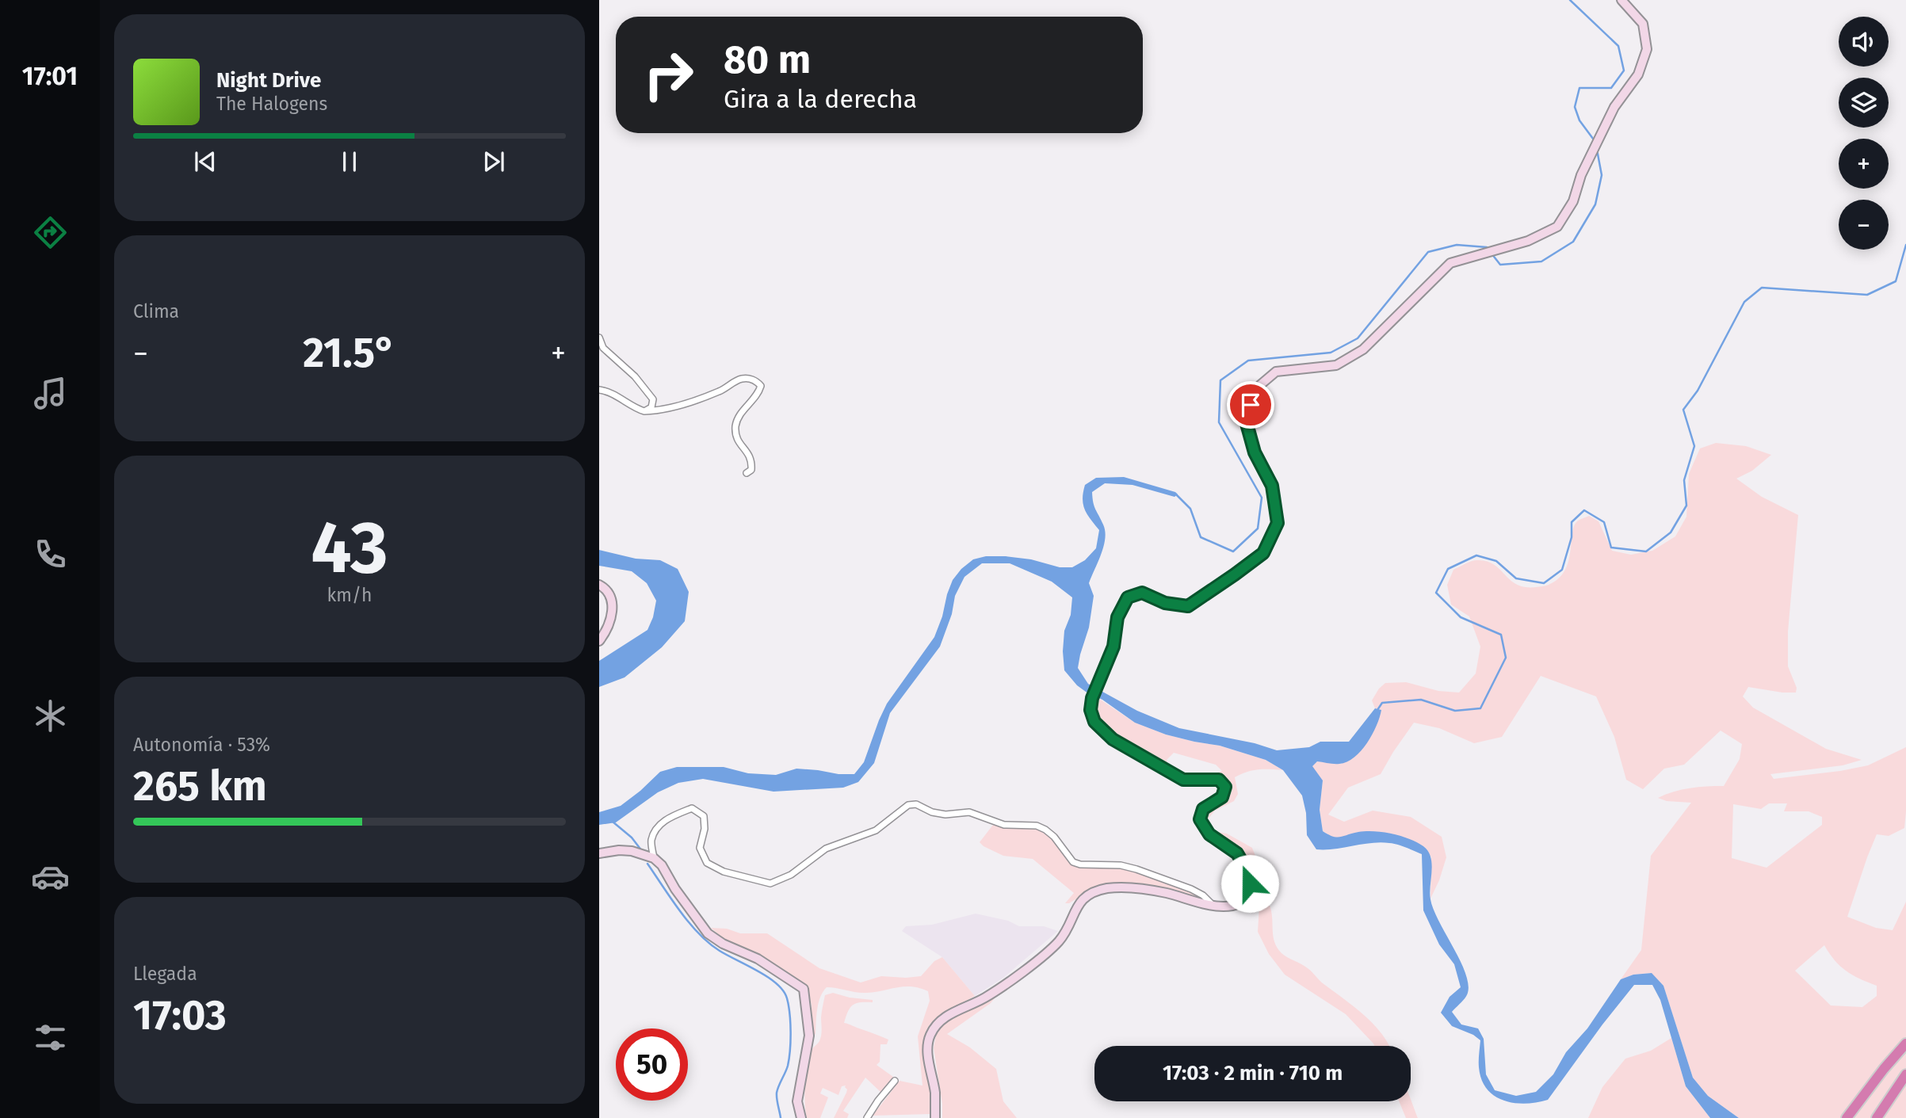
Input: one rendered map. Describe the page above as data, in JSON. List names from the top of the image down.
{
  "page": {
    "tabs": "17:01",
    "map_buttons": ["+", "−"],
    "turn": ["80 m", "Gira a la derecha"],
    "song": ["Night Drive", "The Halogens"],
    "tile": [
      "Clima",
      ["43", "km/h"],
      ["Autonomía · 53%", "265 km"],
      ["Llegada", "17:03"]
    ],
    "heat": ["−", "21.5°", "+"],
    "limit": "50",
    "trip": "17:03 · 2 min · 710 m"
  }
}
